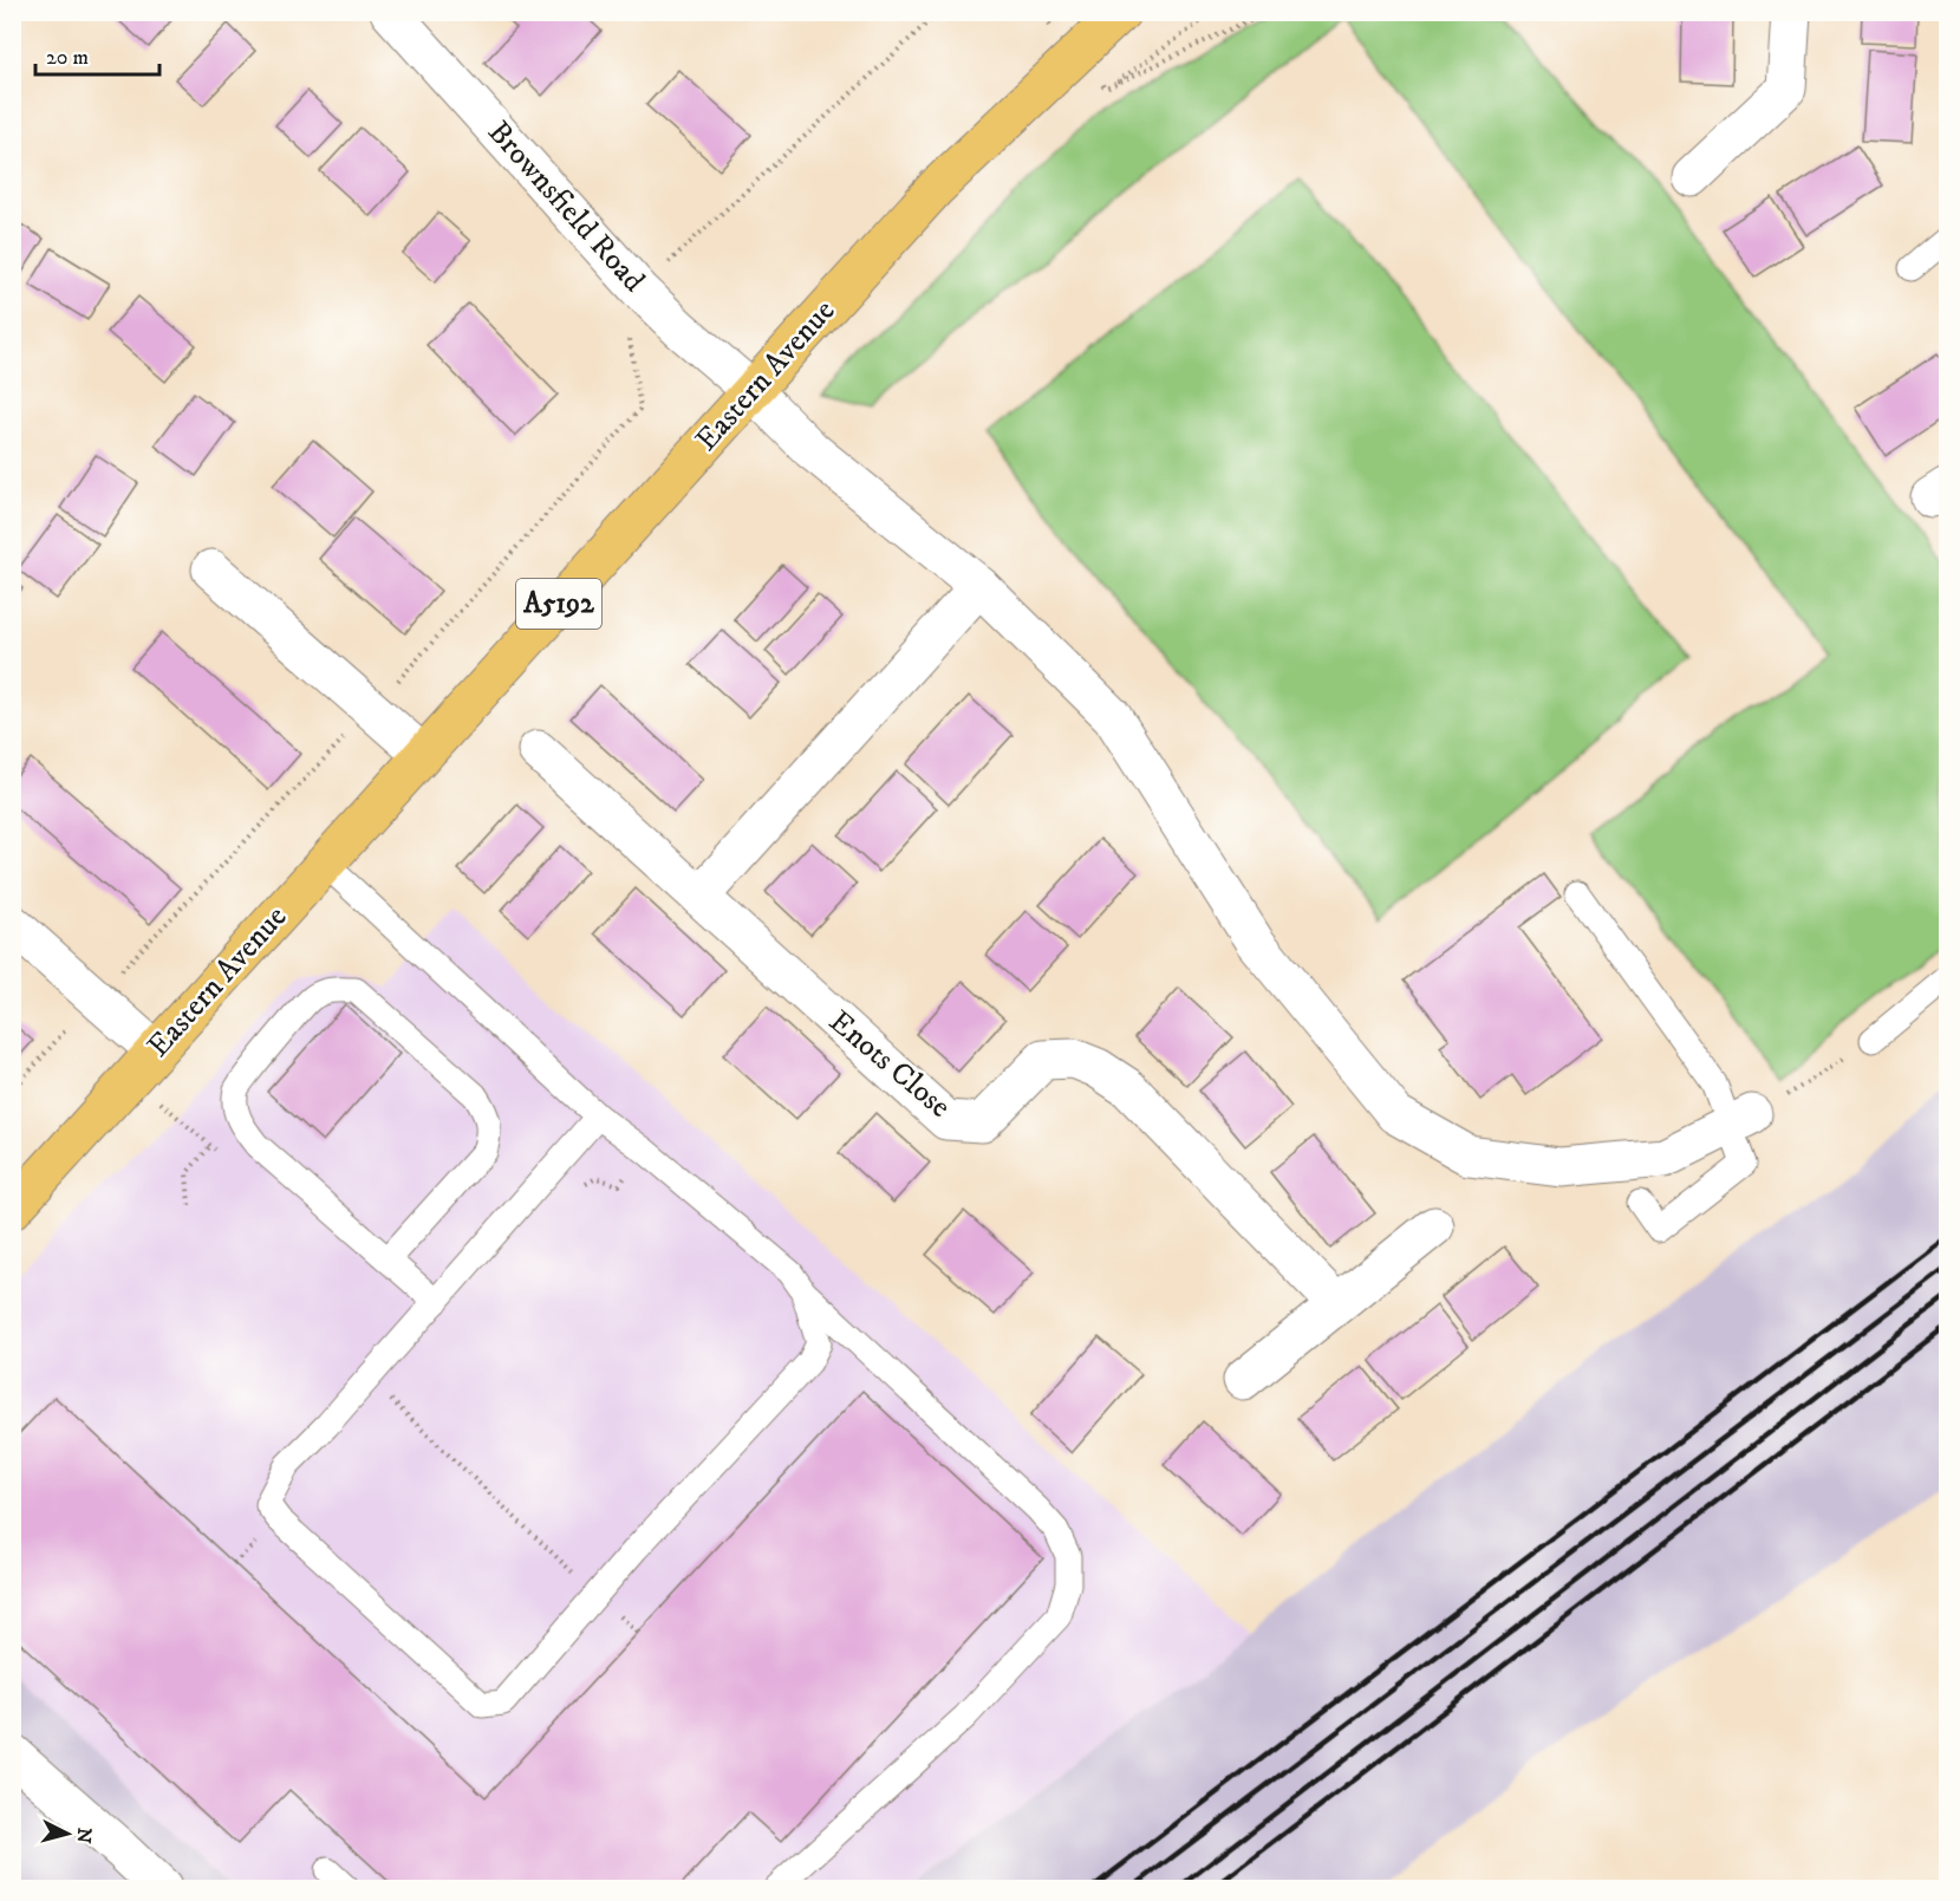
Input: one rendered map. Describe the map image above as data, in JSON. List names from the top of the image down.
{
  "streets": {
    "highway": ["Eastern Avenue", "A5192"],
    "street": ["Brownsfield Road", "Enots Close"]
  },
  "crossings": [
    ["Brownsfield Road", "Eastern Avenue"]
  ],
  "scale_bar": "20 m",
  "north": "right"
}
